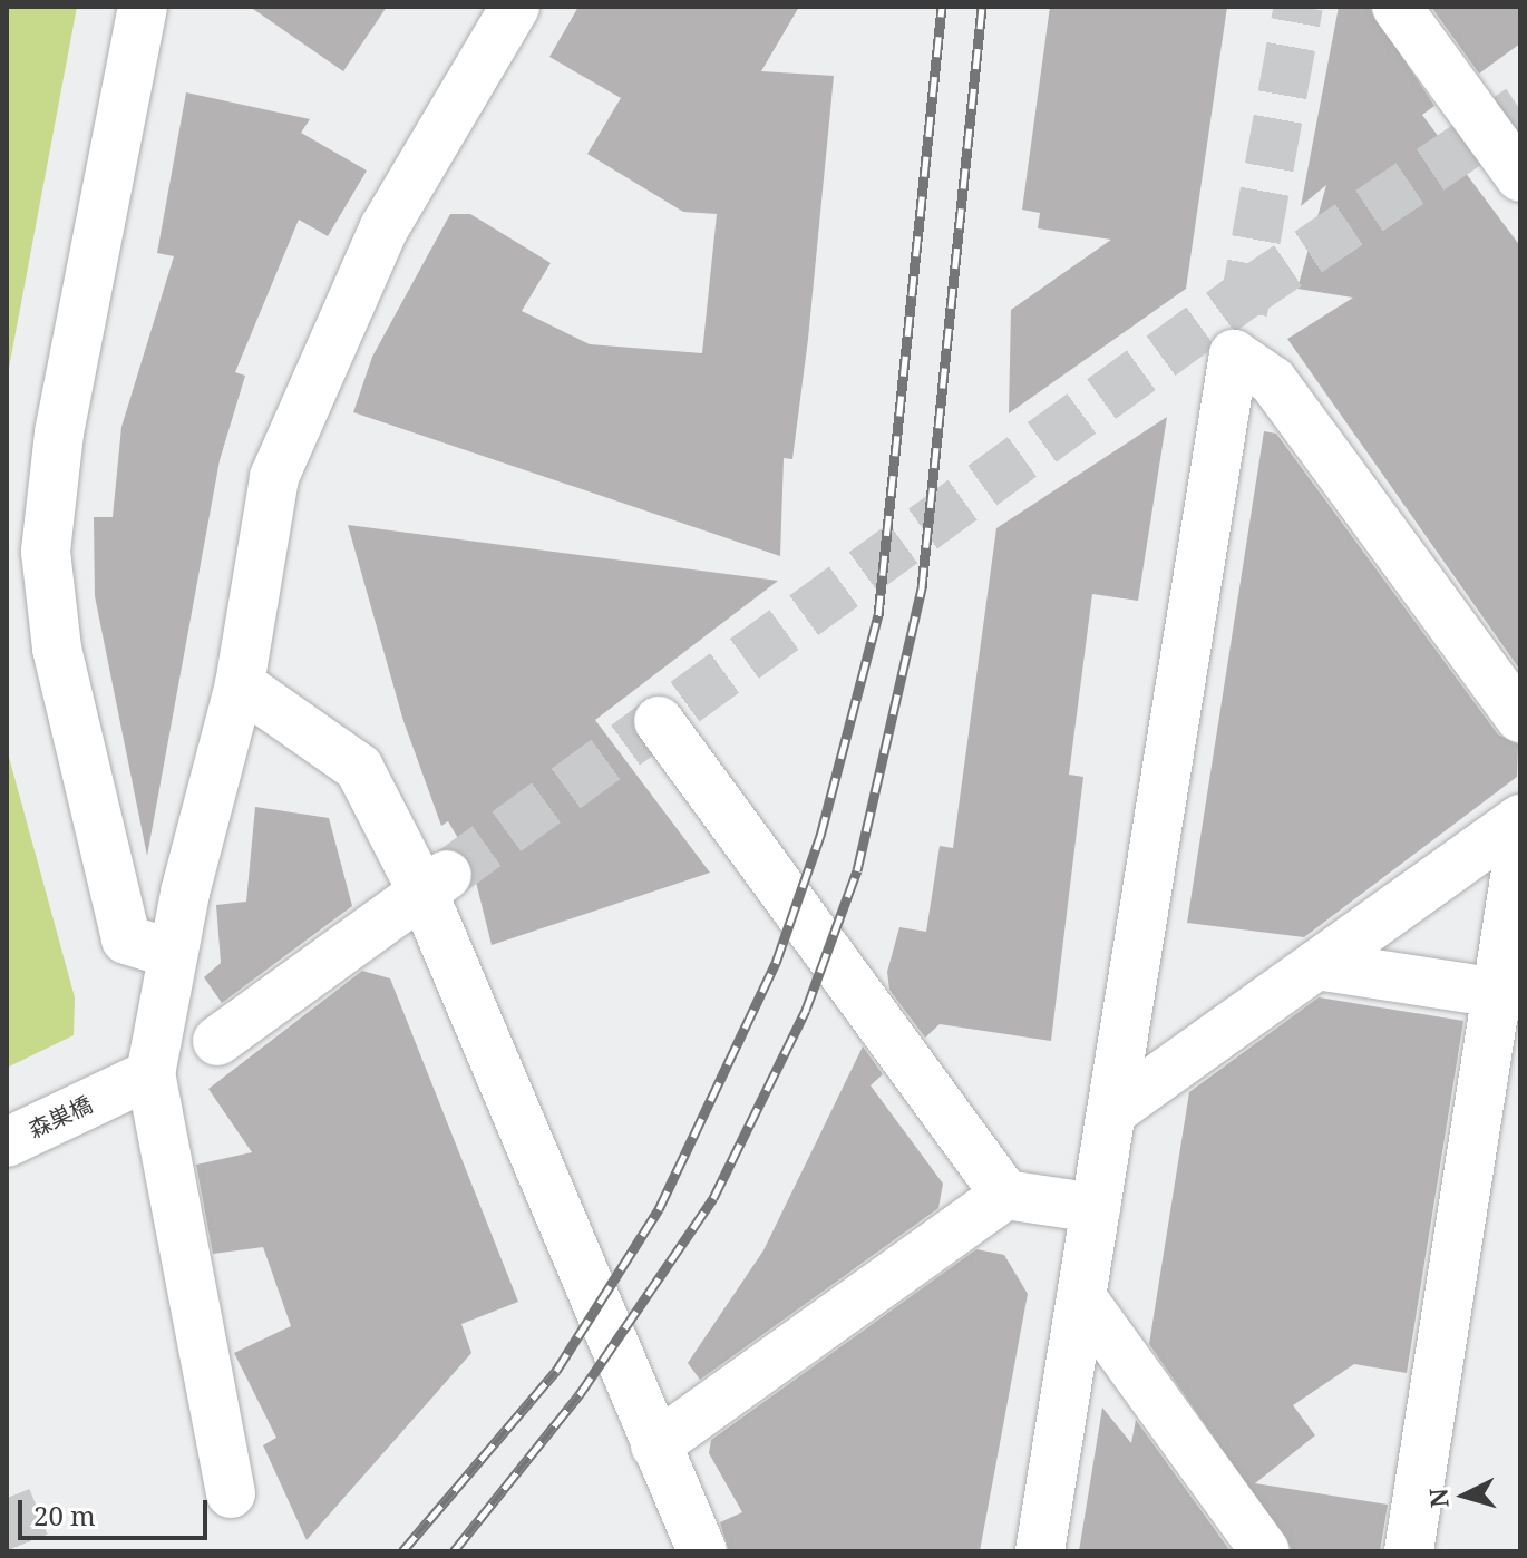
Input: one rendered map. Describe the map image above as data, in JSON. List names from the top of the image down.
{
  "streets": {
    "street": ["森巣橋"]
  },
  "scale_bar": "20 m",
  "north": "left"
}
